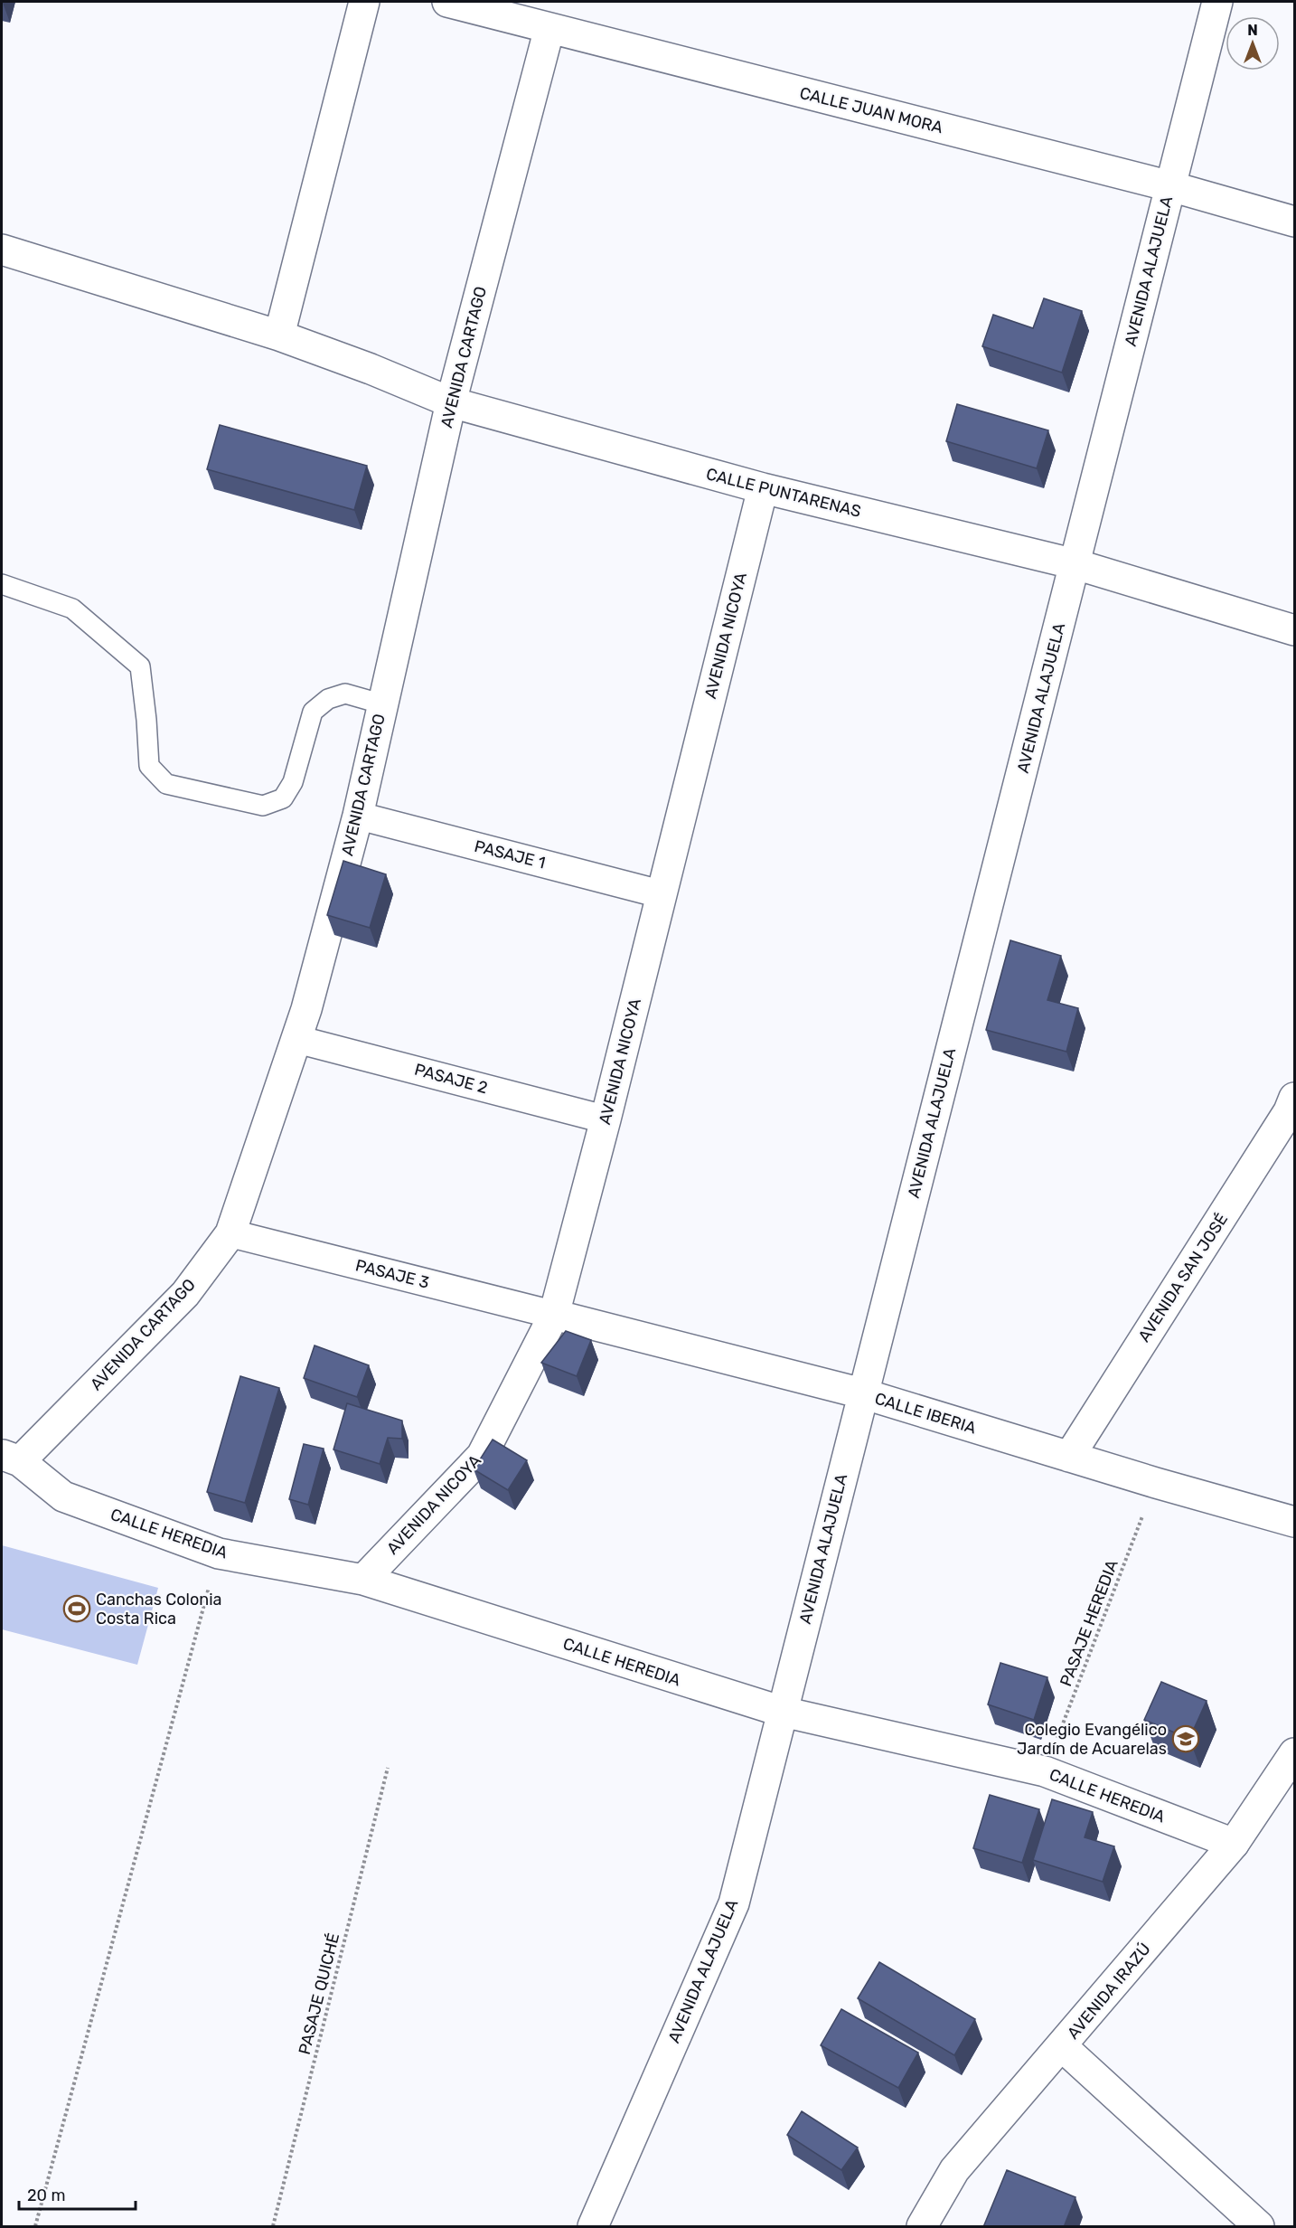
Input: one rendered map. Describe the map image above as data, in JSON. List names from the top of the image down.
{
  "streets": {
    "street": [
      "CALLE JUAN MORA",
      "AVENIDA ALAJUELA",
      "AVENIDA CARTAGO",
      "CALLE PUNTARENAS",
      "AVENIDA NICOYA",
      "PASAJE 1",
      "PASAJE 2",
      "PASAJE 3",
      "AVENIDA SAN JOSÉ",
      "CALLE IBERIA",
      "CALLE HEREDIA",
      "AVENIDA IRAZÚ"
    ],
    "path": ["PASAJE HEREDIA", "PASAJE QUICHÉ"]
  },
  "crossings": [
    ["CALLE JUAN MORA", "AVENIDA ALAJUELA"],
    ["CALLE JUAN MORA", "AVENIDA CARTAGO"],
    ["AVENIDA ALAJUELA", "CALLE PUNTARENAS"],
    ["AVENIDA ALAJUELA", "CALLE IBERIA"],
    ["AVENIDA ALAJUELA", "CALLE HEREDIA"],
    ["AVENIDA CARTAGO", "CALLE PUNTARENAS"],
    ["AVENIDA CARTAGO", "PASAJE 1"],
    ["AVENIDA CARTAGO", "PASAJE 2"],
    ["AVENIDA CARTAGO", "PASAJE 3"],
    ["AVENIDA CARTAGO", "CALLE HEREDIA"],
    ["CALLE PUNTARENAS", "AVENIDA NICOYA"],
    ["AVENIDA NICOYA", "PASAJE 1"],
    ["AVENIDA NICOYA", "PASAJE 2"],
    ["AVENIDA NICOYA", "PASAJE 3"],
    ["AVENIDA NICOYA", "CALLE IBERIA"],
    ["AVENIDA NICOYA", "CALLE HEREDIA"],
    ["PASAJE 3", "CALLE IBERIA"],
    ["AVENIDA SAN JOSÉ", "CALLE IBERIA"],
    ["CALLE IBERIA", "PASAJE HEREDIA"],
    ["CALLE HEREDIA", "PASAJE HEREDIA"],
    ["CALLE HEREDIA", "AVENIDA IRAZÚ"]
  ],
  "places": {
    "sports": ["Canchas Colonia Costa Rica"],
    "school or university": ["Colegio Evangélico Jardín de Acuarelas"]
  },
  "scale_bar": "20 m",
  "north": "top"
}
